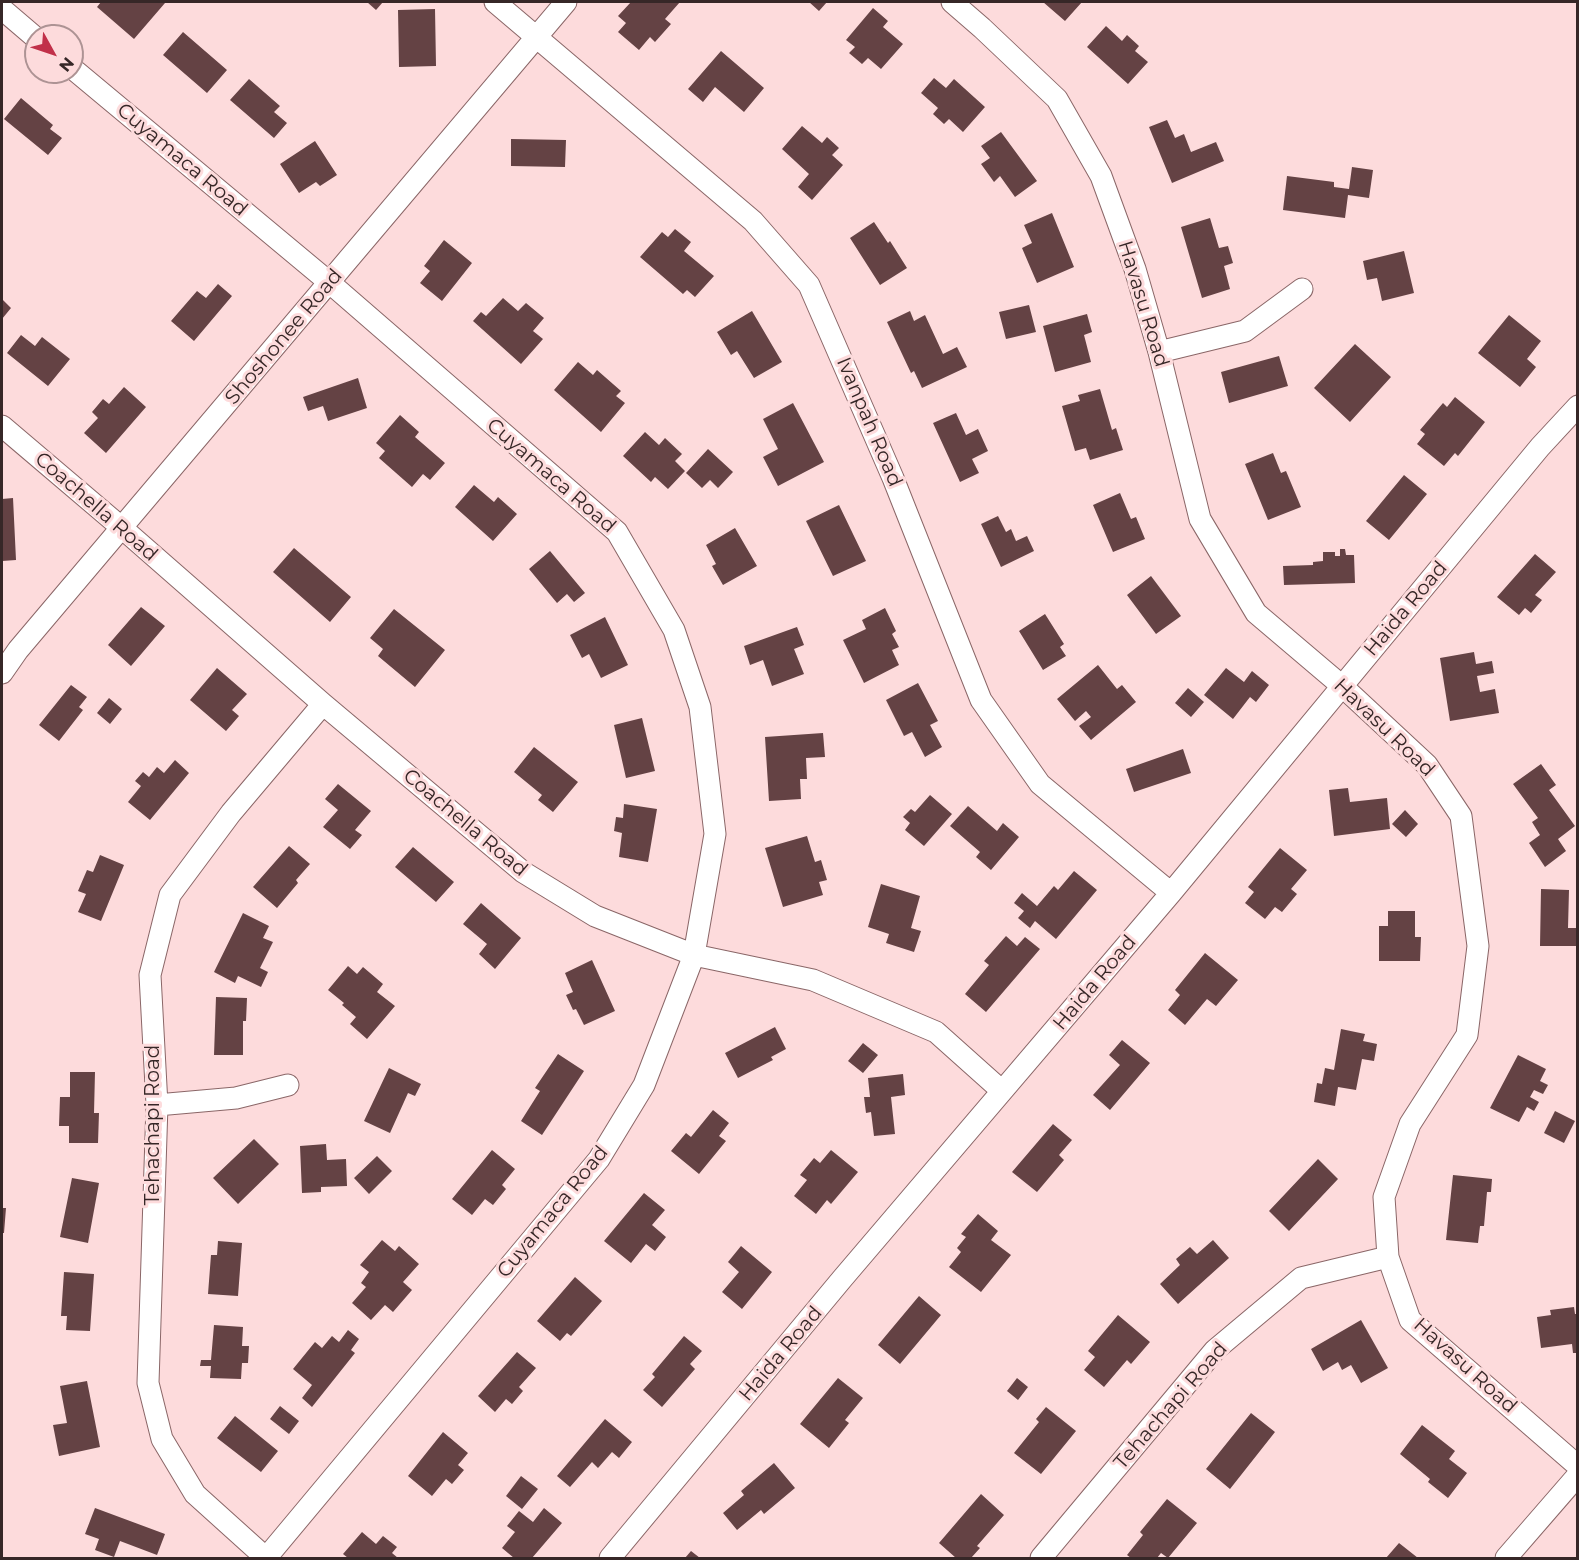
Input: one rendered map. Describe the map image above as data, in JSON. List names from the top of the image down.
{
  "streets": {
    "street": [
      "Cuyamaca Road",
      "Havasu Road",
      "Shoshonee Road",
      "Ivanpah Road",
      "Coachella Road",
      "Haida Road",
      "Tehachapi Road"
    ]
  },
  "crossings": [
    ["Cuyamaca Road", "Shoshonee Road"],
    ["Cuyamaca Road", "Coachella Road"],
    ["Cuyamaca Road", "Tehachapi Road"],
    ["Havasu Road", "Haida Road"],
    ["Havasu Road", "Tehachapi Road"],
    ["Shoshonee Road", "Ivanpah Road"],
    ["Shoshonee Road", "Coachella Road"],
    ["Ivanpah Road", "Haida Road"],
    ["Coachella Road", "Haida Road"],
    ["Coachella Road", "Tehachapi Road"]
  ],
  "north": "bottom right"
}
